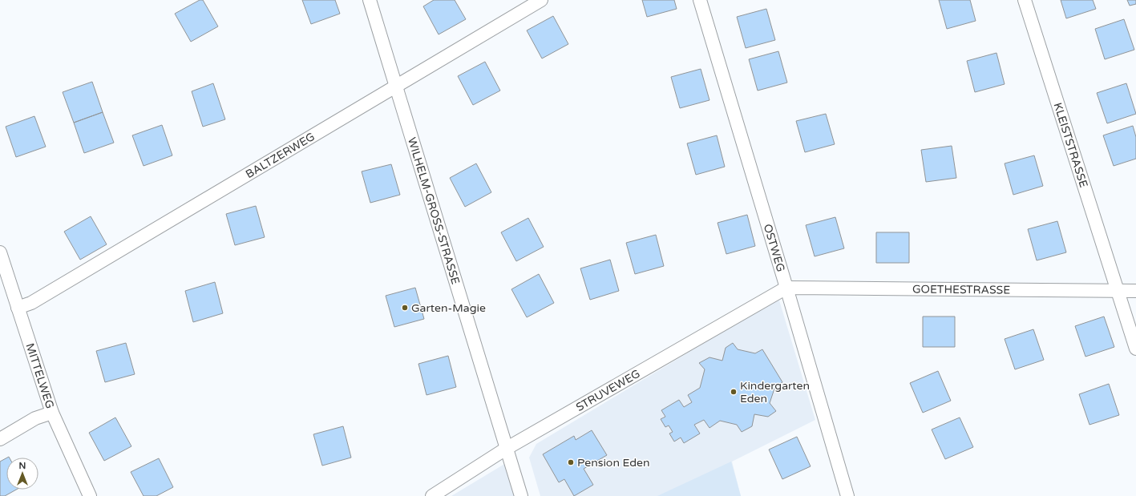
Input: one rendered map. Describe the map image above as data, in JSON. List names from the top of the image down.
{
  "streets": {
    "street": [
      "KLEISTSTRASSE",
      "BALTZERWEG",
      "WILHELM-GROSS-STRASSE",
      "OSTWEG",
      "GOETHESTRASSE",
      "MITTELWEG",
      "STRUVEWEG"
    ]
  },
  "crossings": [
    ["KLEISTSTRASSE", "GOETHESTRASSE"],
    ["BALTZERWEG", "WILHELM-GROSS-STRASSE"],
    ["BALTZERWEG", "MITTELWEG"],
    ["WILHELM-GROSS-STRASSE", "STRUVEWEG"],
    ["OSTWEG", "GOETHESTRASSE"],
    ["OSTWEG", "STRUVEWEG"],
    ["GOETHESTRASSE", "STRUVEWEG"]
  ],
  "places": ["Garten-Magie", "Kindergarten Eden", "Pension Eden"],
  "north": "top"
}
